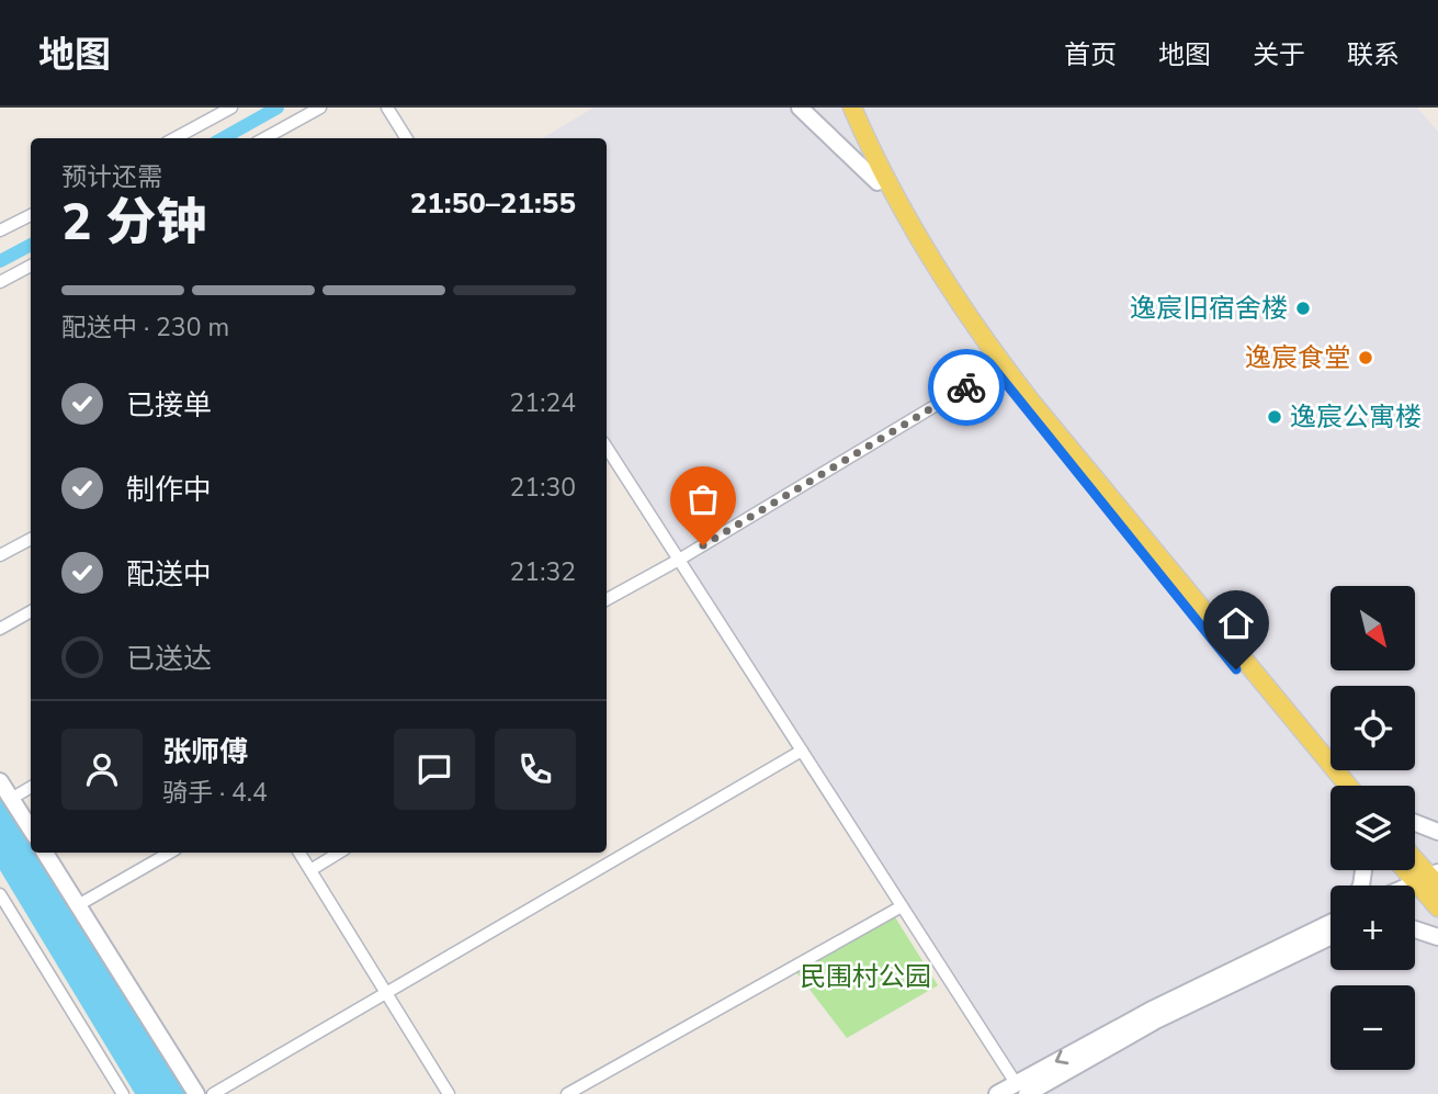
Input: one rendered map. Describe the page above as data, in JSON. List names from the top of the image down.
{
  "parks": ["民围村公园"],
  "places": ["逸宸旧宿舍楼", "逸宸食堂", "逸宸公寓楼"],
  "north": "bottom right",
  "page": {
    "header": "地图",
    "nav": [
      "首页",
      "地图",
      "关于",
      "联系"
    ],
    "heading": ["2 分钟", "预计还需", "21:50–21:55"],
    "panel": ["张师傅", "骑手 · 4.4"],
    "bar": "配送中 · 230 m",
    "list": [
      ["已接单", "21:24"],
      ["制作中", "21:30"],
      ["配送中", "21:32"],
      "已送达"
    ],
    "map_buttons": ["+", "−"]
  }
}
